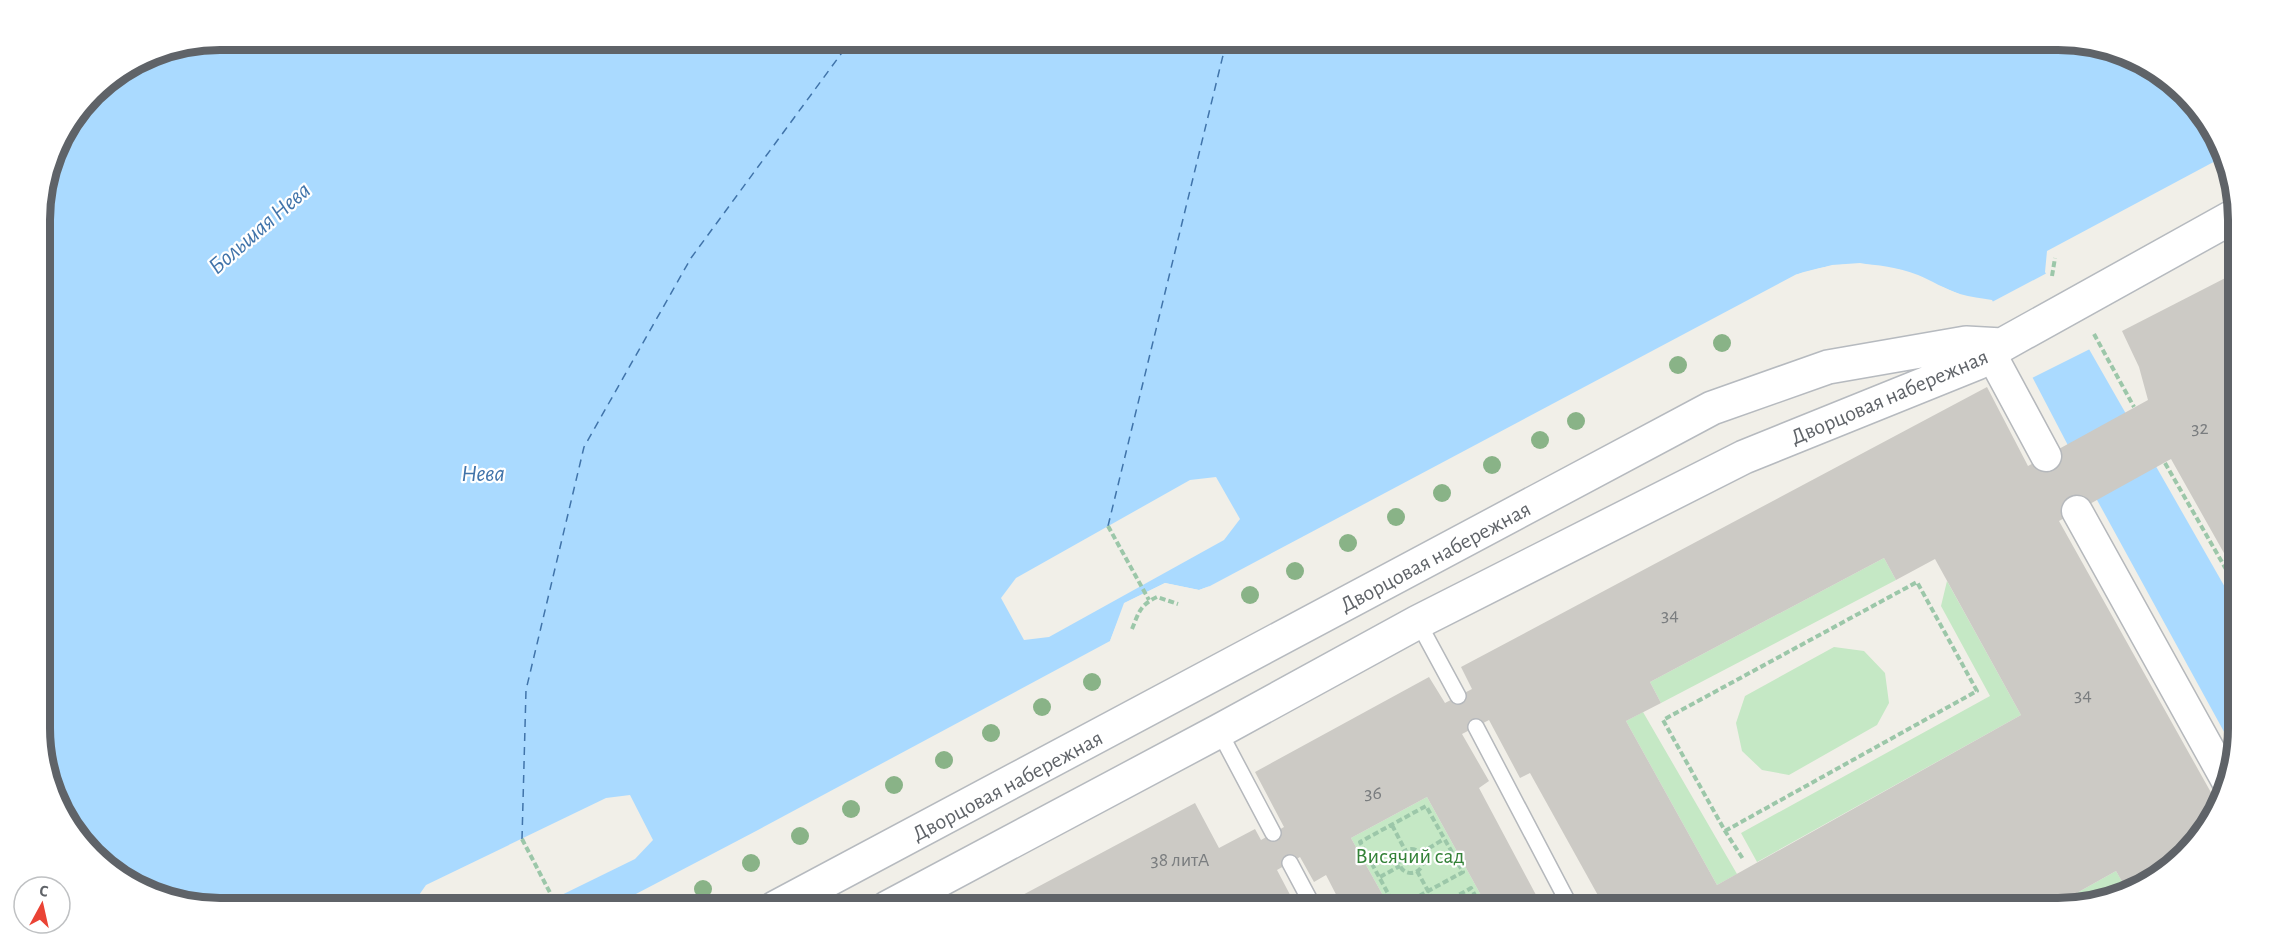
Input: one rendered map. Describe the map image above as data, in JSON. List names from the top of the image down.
{
  "streets": {
    "main road": ["Дворцовая набережная"]
  },
  "water": ["Большая Нева", "Нева"],
  "parks": ["Висячий сад"],
  "house_numbers": [
    "32",
    "34",
    "34",
    "36",
    "38 литА"
  ],
  "north": "top"
}
